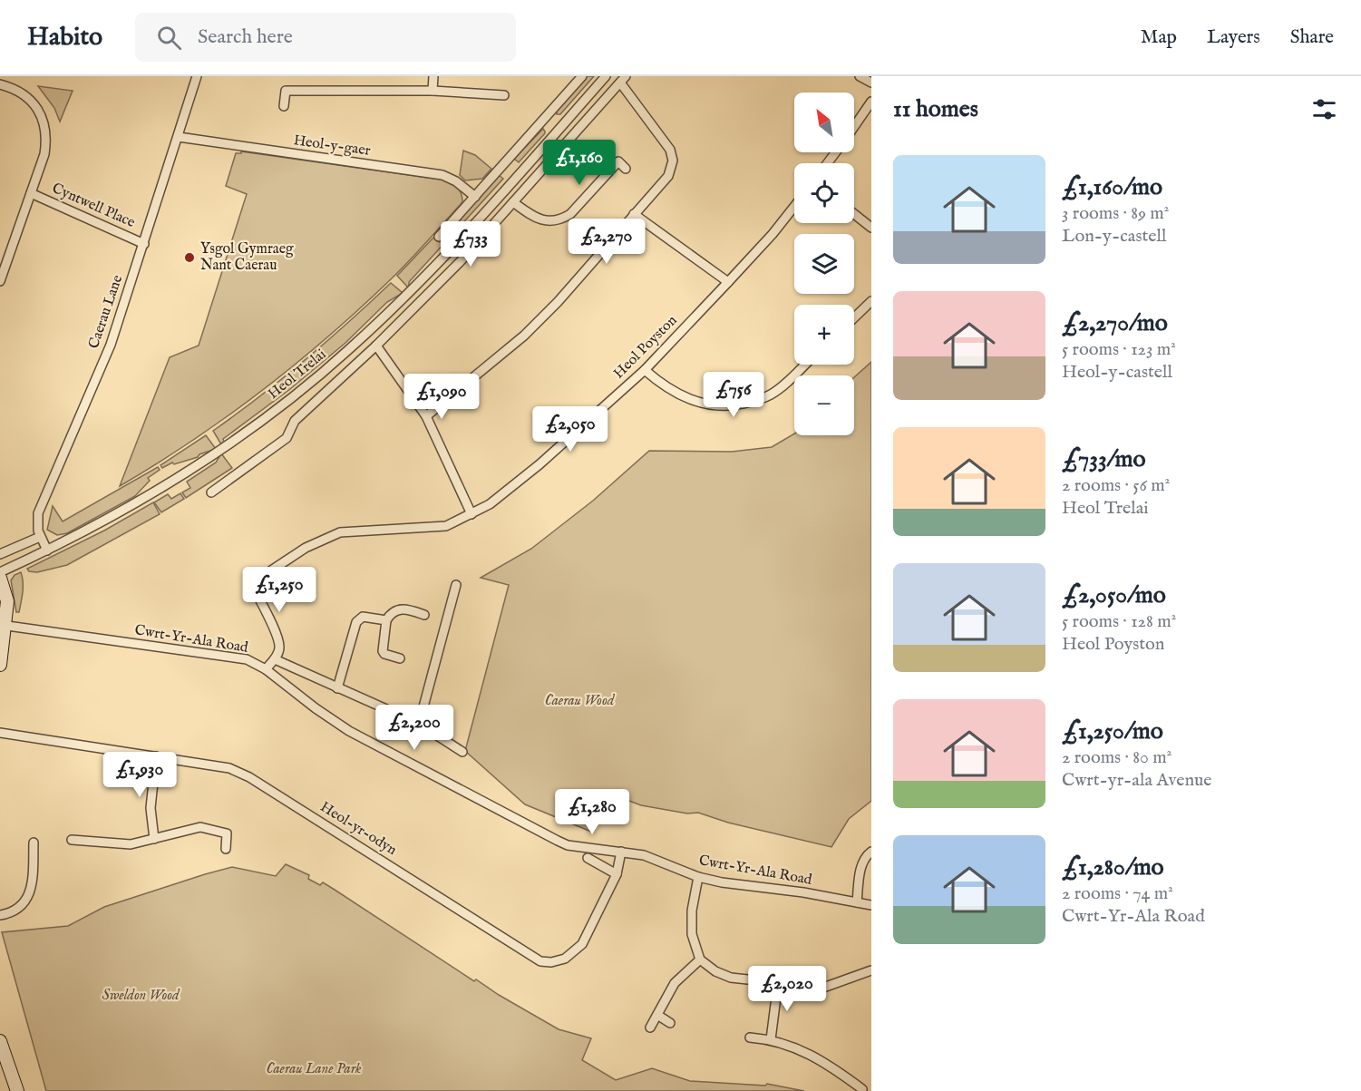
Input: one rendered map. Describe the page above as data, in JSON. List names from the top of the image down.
{
  "streets": {
    "street": [
      "Heol-y-gaer",
      "Cyntwell Place",
      "Caerau Lane",
      "Heol Poyston",
      "Heol Trelai",
      "Cwrt-Yr-Ala Road",
      "Heol-yr-odyn"
    ]
  },
  "crossings": [
    ["Heol-y-gaer", "Caerau Lane"],
    ["Cyntwell Place", "Caerau Lane"],
    ["Caerau Lane", "Heol Trelai"],
    ["Cwrt-Yr-Ala Road", "Heol-yr-odyn"]
  ],
  "parks": ["Caerau Wood", "Sweldon Wood", "Caerau Lane Park"],
  "places": ["Ysgol Gymraeg Nant Caerau"],
  "north": "top left",
  "page": {
    "header": "Habito",
    "search": "Search here",
    "nav": ["Map", "Layers", "Share"],
    "heading": "11 homes",
    "map_buttons": ["+", "−"],
    "price": [
      "£1,160",
      "£2,270",
      "£733",
      "£756",
      "£1,090",
      "£2,050",
      "£1,250",
      "£2,200",
      "£1,930",
      "£1,280",
      "£2,020"
    ],
    "list": [
      {
        "name": "£1,160/mo",
        "note": "3 rooms · 89 m² · Lon-y-castell"
      },
      {
        "name": "£2,270/mo",
        "note": "5 rooms · 123 m² · Heol-y-castell"
      },
      {
        "name": "£733/mo",
        "note": "2 rooms · 56 m² · Heol Trelai"
      },
      {
        "name": "£2,050/mo",
        "note": "5 rooms · 128 m² · Heol Poyston"
      },
      {
        "name": "£1,250/mo",
        "note": "2 rooms · 80 m² · Cwrt-yr-ala Avenue"
      },
      {
        "name": "£1,280/mo",
        "note": "2 rooms · 74 m² · Cwrt-Yr-Ala Road"
      }
    ]
  }
}
